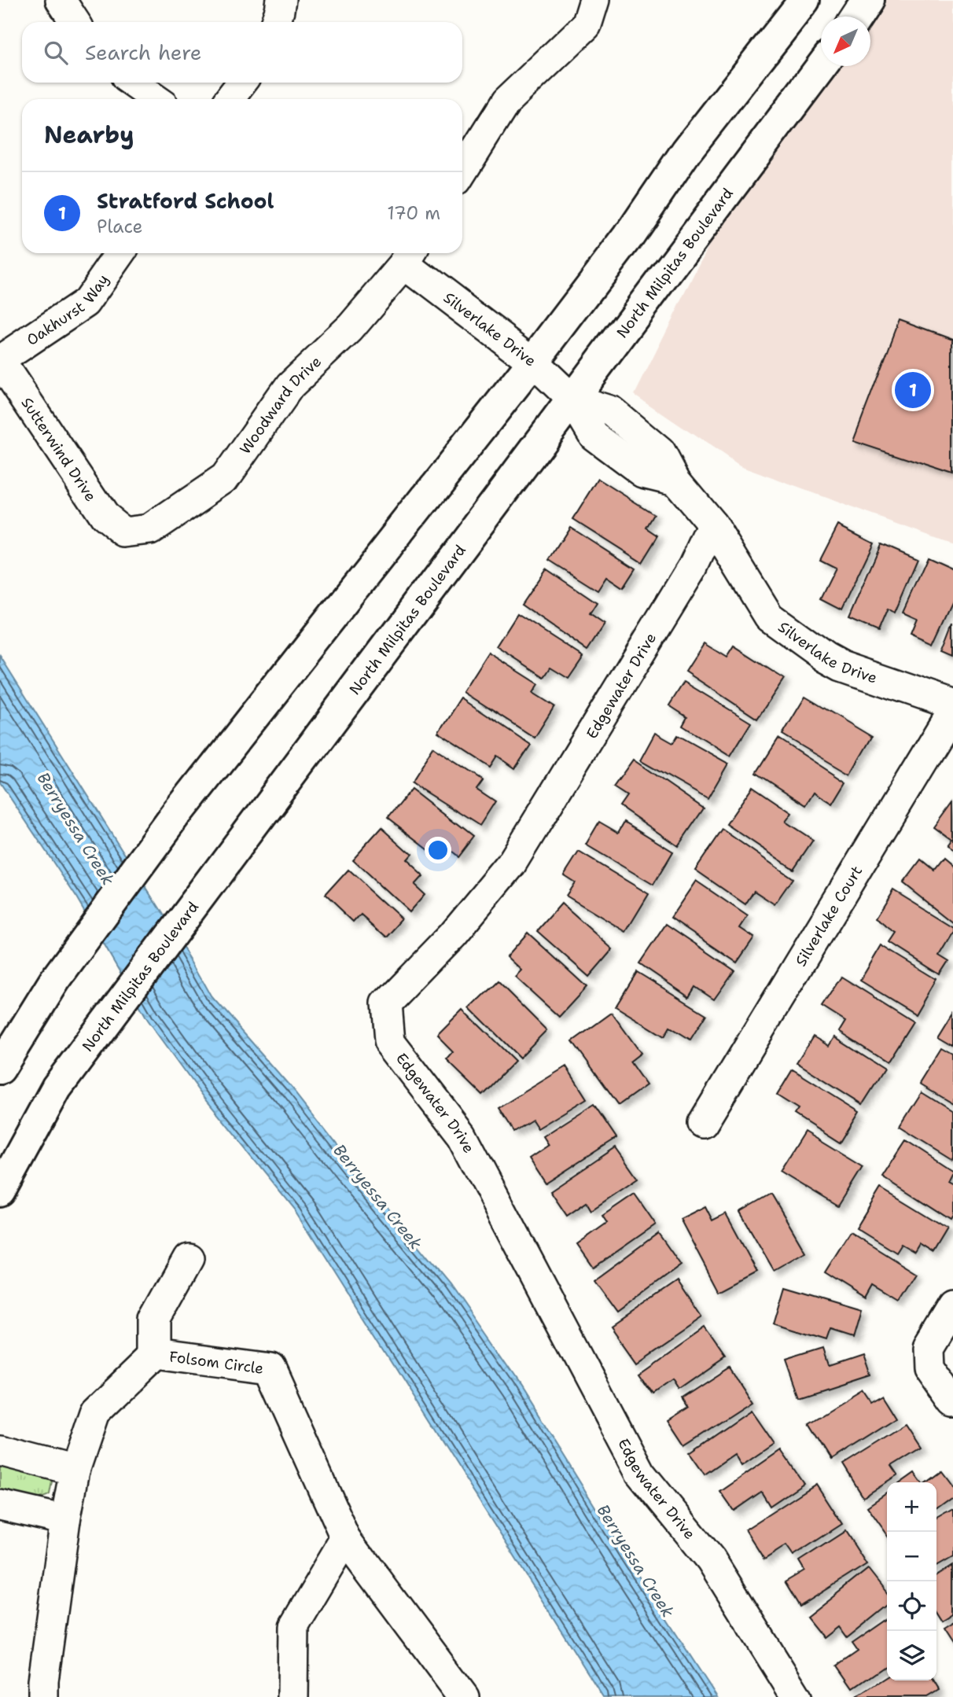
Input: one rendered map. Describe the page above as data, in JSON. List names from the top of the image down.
{
  "streets": {
    "main road": ["North Milpitas Boulevard"],
    "street": [
      "Oakhurst Way",
      "Silverlake Drive",
      "Woodward Drive",
      "Sutterwind Drive",
      "Edgewater Drive",
      "Silverlake Court",
      "Folsom Circle"
    ]
  },
  "crossings": [
    ["North Milpitas Boulevard", "Silverlake Drive"],
    ["Oakhurst Way", "Sutterwind Drive"],
    ["Silverlake Drive", "Woodward Drive"],
    ["Silverlake Drive", "Edgewater Drive"],
    ["Woodward Drive", "Sutterwind Drive"]
  ],
  "water": ["Berryessa Creek"],
  "north": "bottom left",
  "page": {
    "search": "Search here",
    "heading": "Nearby",
    "list": [
      {
        "mark": "1",
        "name": "Stratford School",
        "note": "Place",
        "value": "170 m"
      }
    ],
    "pins": "1",
    "map_buttons": ["+", "−"]
  }
}
